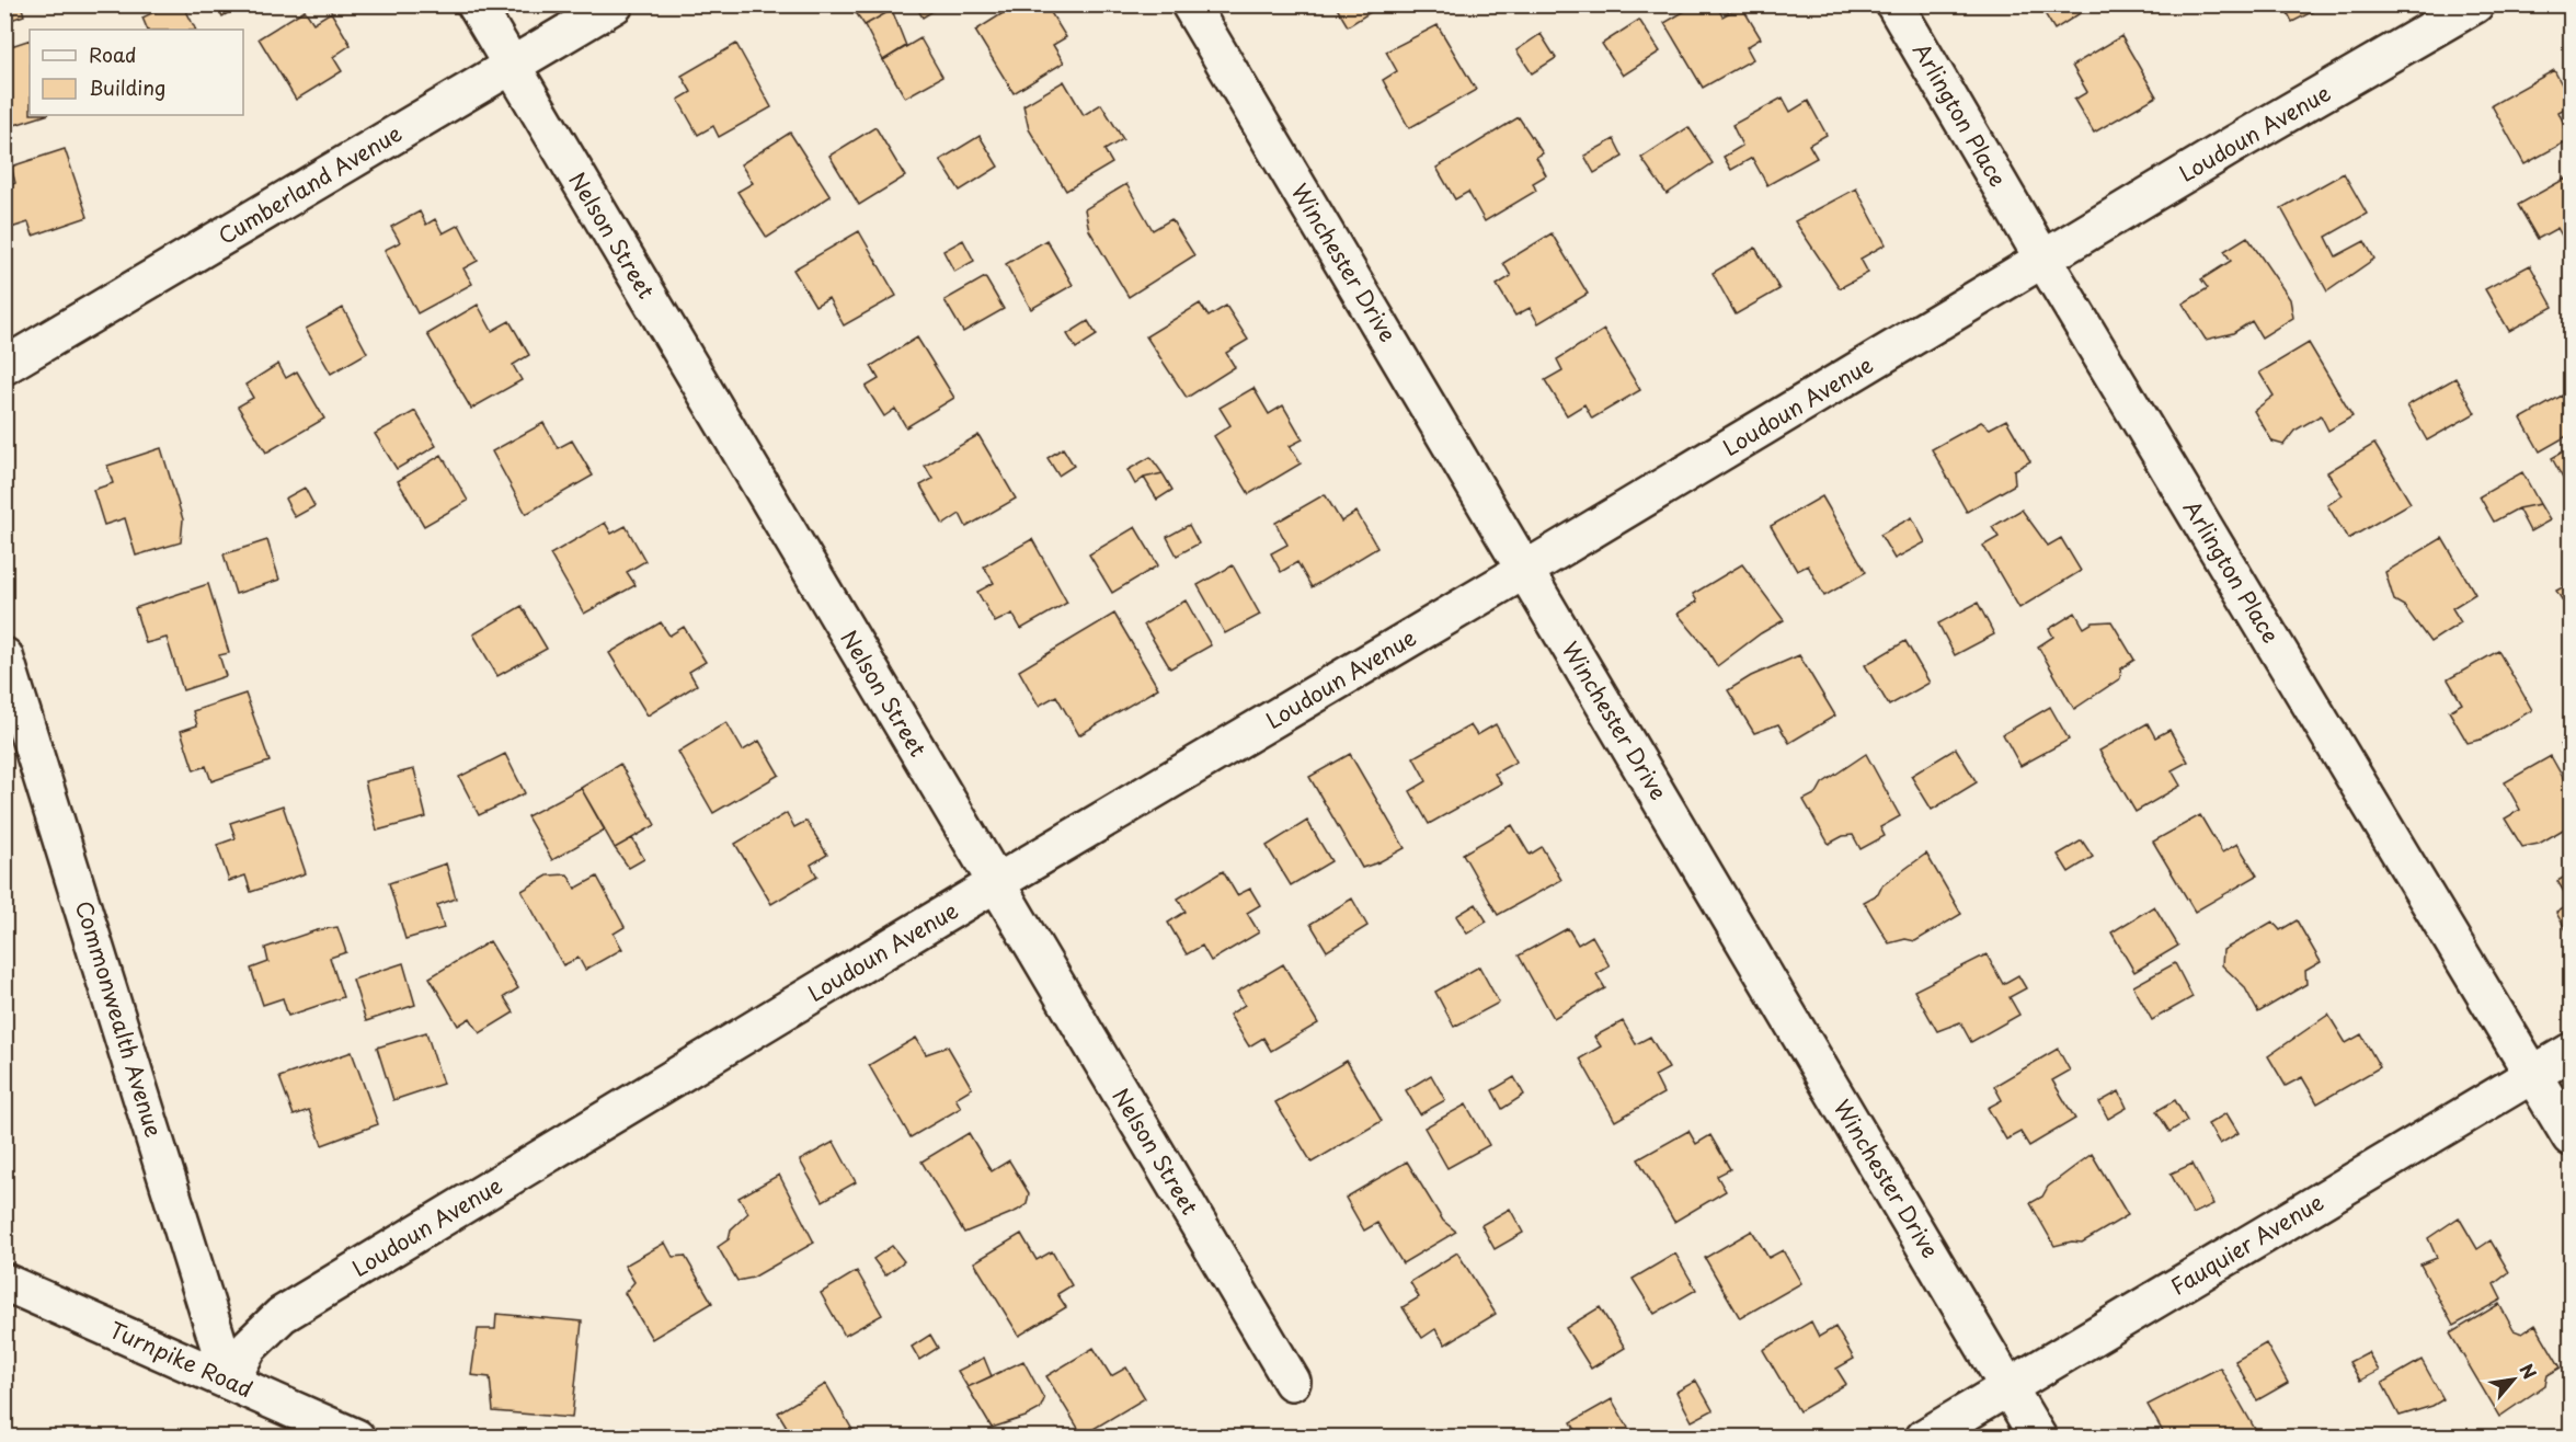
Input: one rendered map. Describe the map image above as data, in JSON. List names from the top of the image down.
{
  "streets": {
    "street": [
      "Arlington Place",
      "Loudoun Avenue",
      "Cumberland Avenue",
      "Nelson Street",
      "Winchester Drive",
      "Commonwealth Avenue",
      "Fauquier Avenue",
      "Turnpike Road"
    ]
  },
  "crossings": [
    ["Arlington Place", "Loudoun Avenue"],
    ["Arlington Place", "Fauquier Avenue"],
    ["Loudoun Avenue", "Nelson Street"],
    ["Loudoun Avenue", "Winchester Drive"],
    ["Loudoun Avenue", "Commonwealth Avenue"],
    ["Loudoun Avenue", "Turnpike Road"],
    ["Cumberland Avenue", "Nelson Street"],
    ["Winchester Drive", "Fauquier Avenue"],
    ["Commonwealth Avenue", "Turnpike Road"]
  ],
  "legend": ["Road", "Building"],
  "north": "top right"
}
